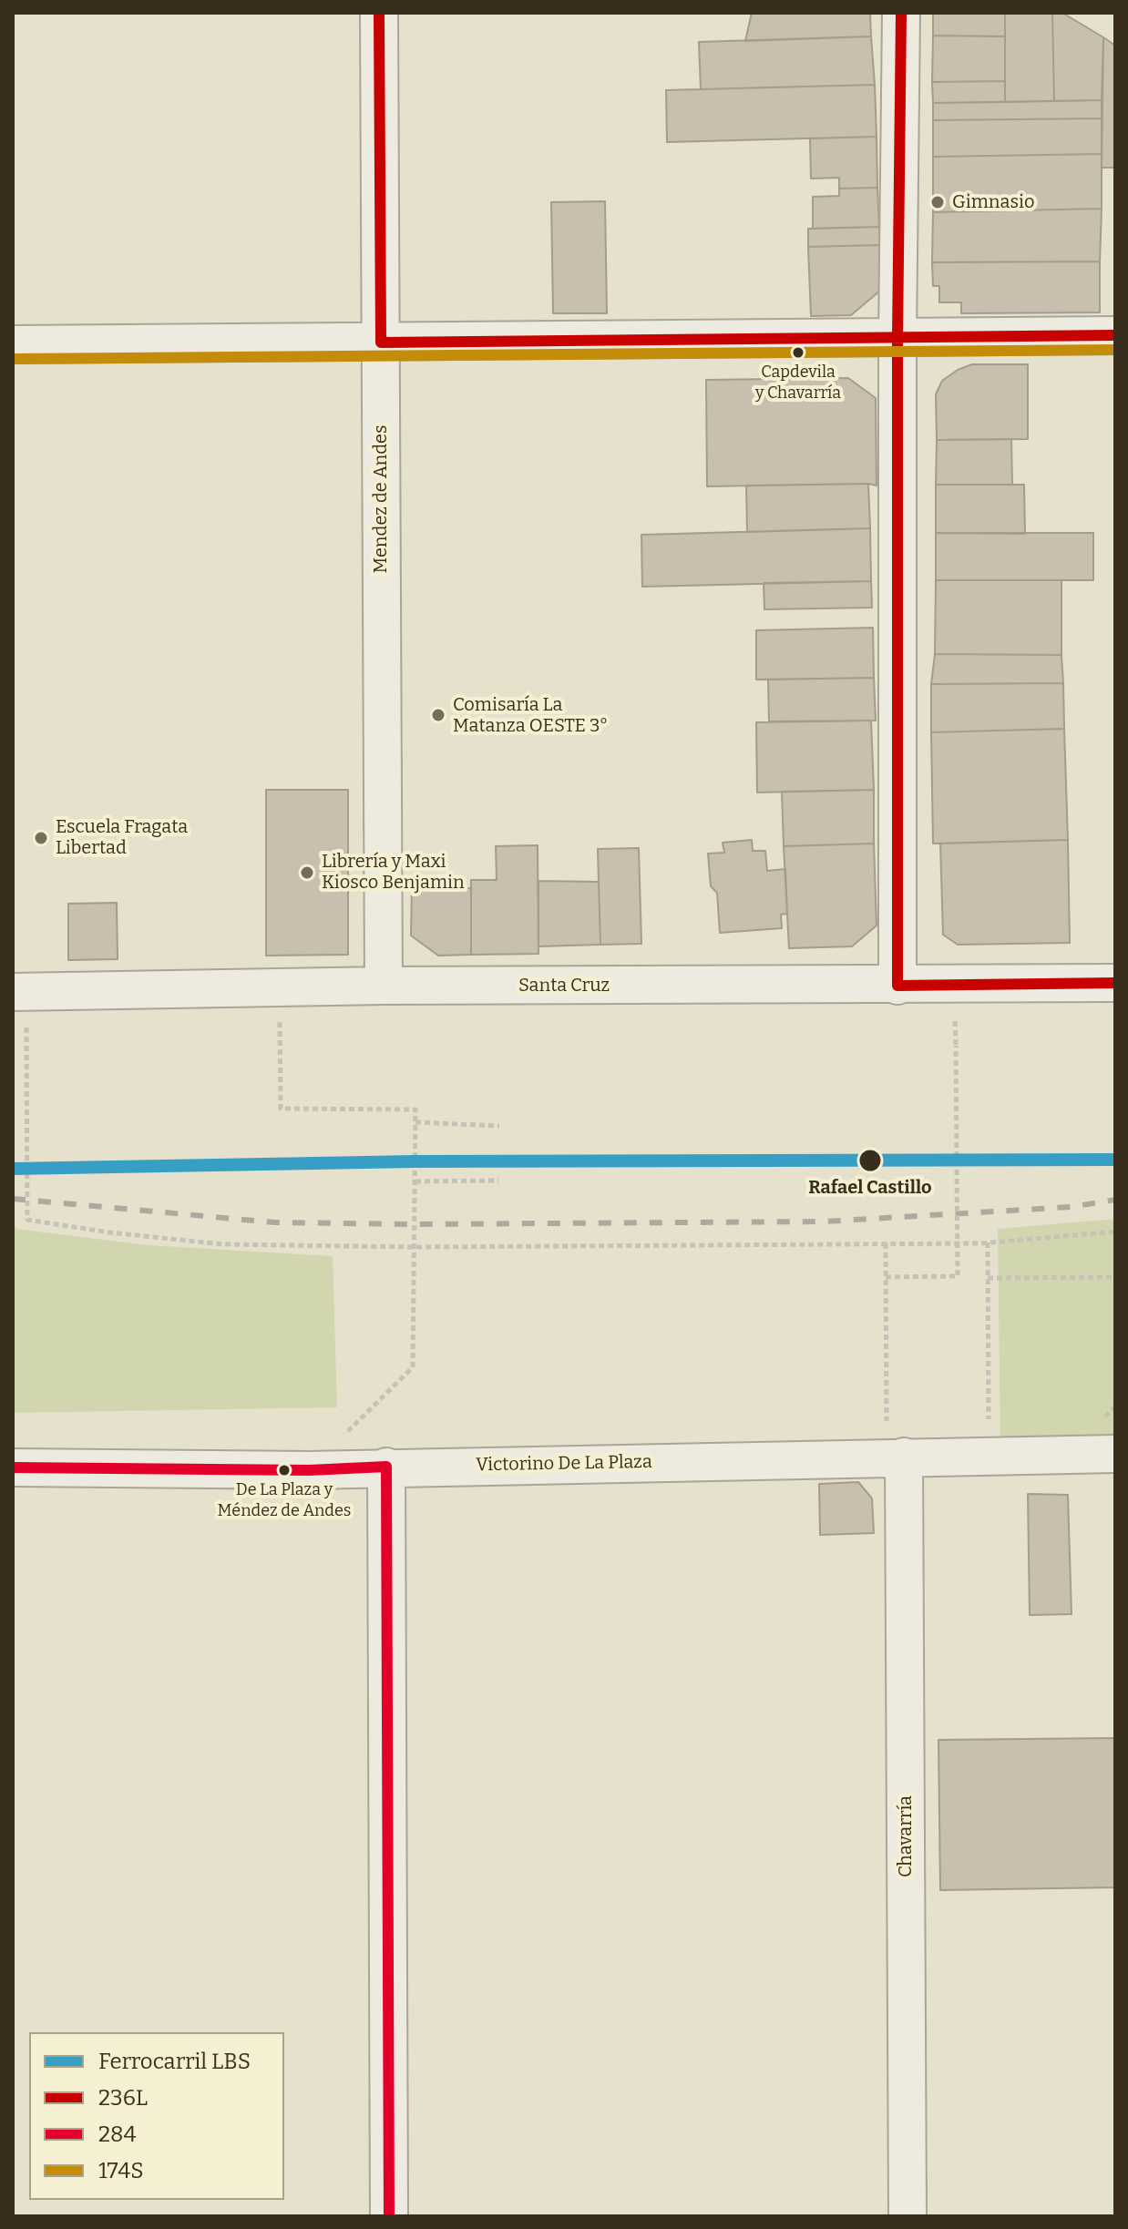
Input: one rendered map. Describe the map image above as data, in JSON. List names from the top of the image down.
{
  "streets": {
    "street": [
      "Mendez de Andes",
      "Santa Cruz",
      "Victorino De La Plaza",
      "Chavarría"
    ]
  },
  "crossings": [
    ["Mendez de Andes", "Santa Cruz"],
    ["Victorino De La Plaza", "Chavarría"]
  ],
  "places": [
    "Gimnasio",
    "Capdevila y Chavarría",
    "Comisaría La Matanza OESTE 3°",
    "Escuela Fragata Libertad",
    "Librería y Maxi Kiosco Benjamin",
    "Rafael Castillo",
    "De La Plaza y Méndez de Andes"
  ],
  "lines": [
    "transit line 236L",
    "transit line 174S",
    "rail line LBS",
    "transit line 284"
  ],
  "legend": [
    "Ferrocarril LBS",
    "236L",
    "284",
    "174S"
  ]
}
